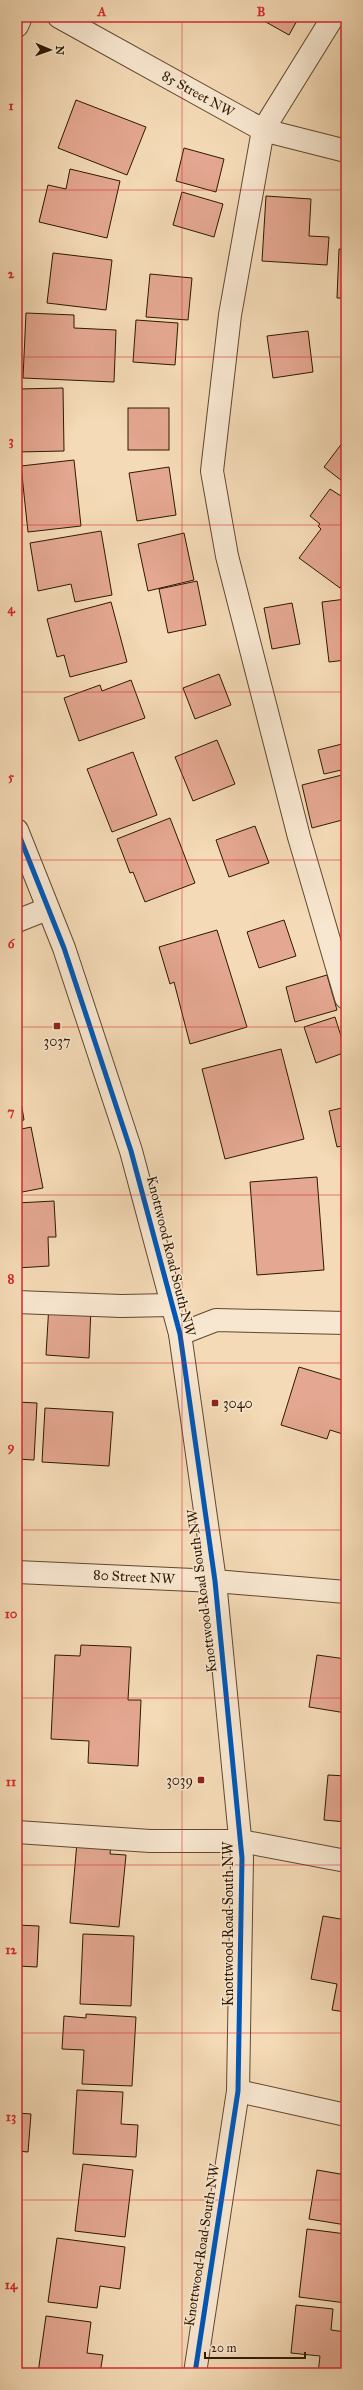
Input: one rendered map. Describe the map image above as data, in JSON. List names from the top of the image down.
{
  "streets": {
    "street": ["85 Street NW", "Knottwood Road South NW", "80 Street NW"]
  },
  "crossings": [
    ["Knottwood Road South NW", "80 Street NW"]
  ],
  "places": {
    "transit": ["3037", "3040", "3039"]
  },
  "scale_bar": "20 m",
  "north": "right",
  "grid": {
    "columns": ["A", "B"],
    "rows": [
      "1",
      "2",
      "3",
      "4",
      "5",
      "6",
      "7",
      "8",
      "9",
      "10",
      "11",
      "12",
      "13",
      "14"
    ]
  }
}
